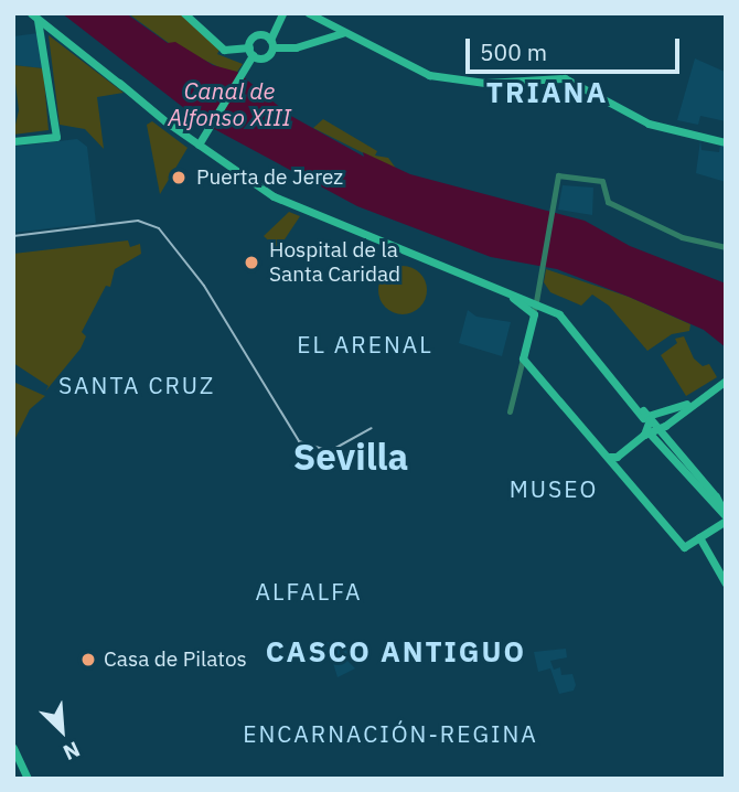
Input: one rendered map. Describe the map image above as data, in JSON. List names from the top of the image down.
{
  "districts": [
    "TRIANA",
    "EL ARENAL",
    "SANTA CRUZ",
    "Sevilla",
    "MUSEO",
    "ALFALFA",
    "CASCO ANTIGUO",
    "ENCARNACIÓN-REGINA"
  ],
  "water": ["Canal de Alfonso XIII"],
  "places": ["Puerta de Jerez", "Hospital de la Santa Caridad", "Casa de Pilatos"],
  "scale_bar": "500 m",
  "north": "bottom right"
}
